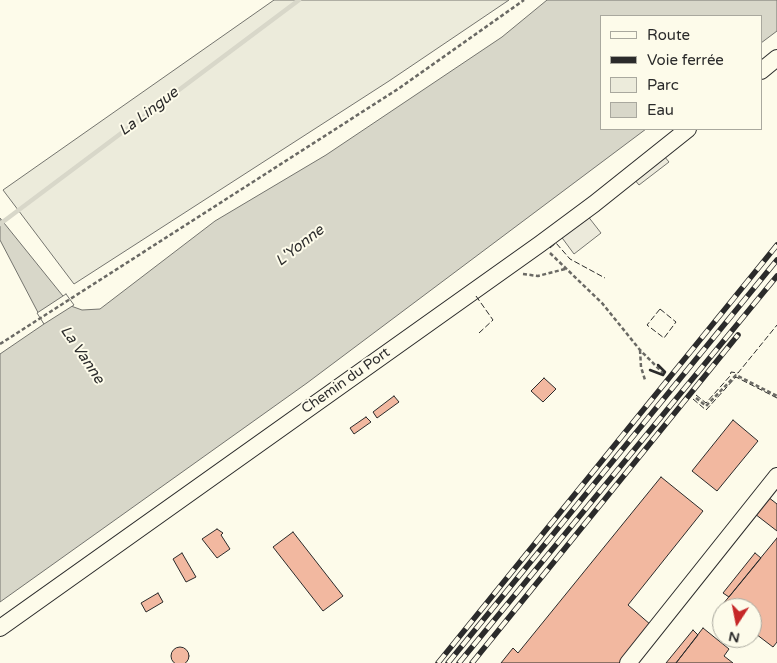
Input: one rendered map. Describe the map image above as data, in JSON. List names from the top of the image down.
{
  "streets": {
    "street": ["Chemin du Port"]
  },
  "water": ["La Lingue", "L'Yonne", "La Vanne"],
  "legend": [
    "Route",
    "Voie ferrée",
    "Parc",
    "Eau"
  ],
  "north": "bottom"
}
